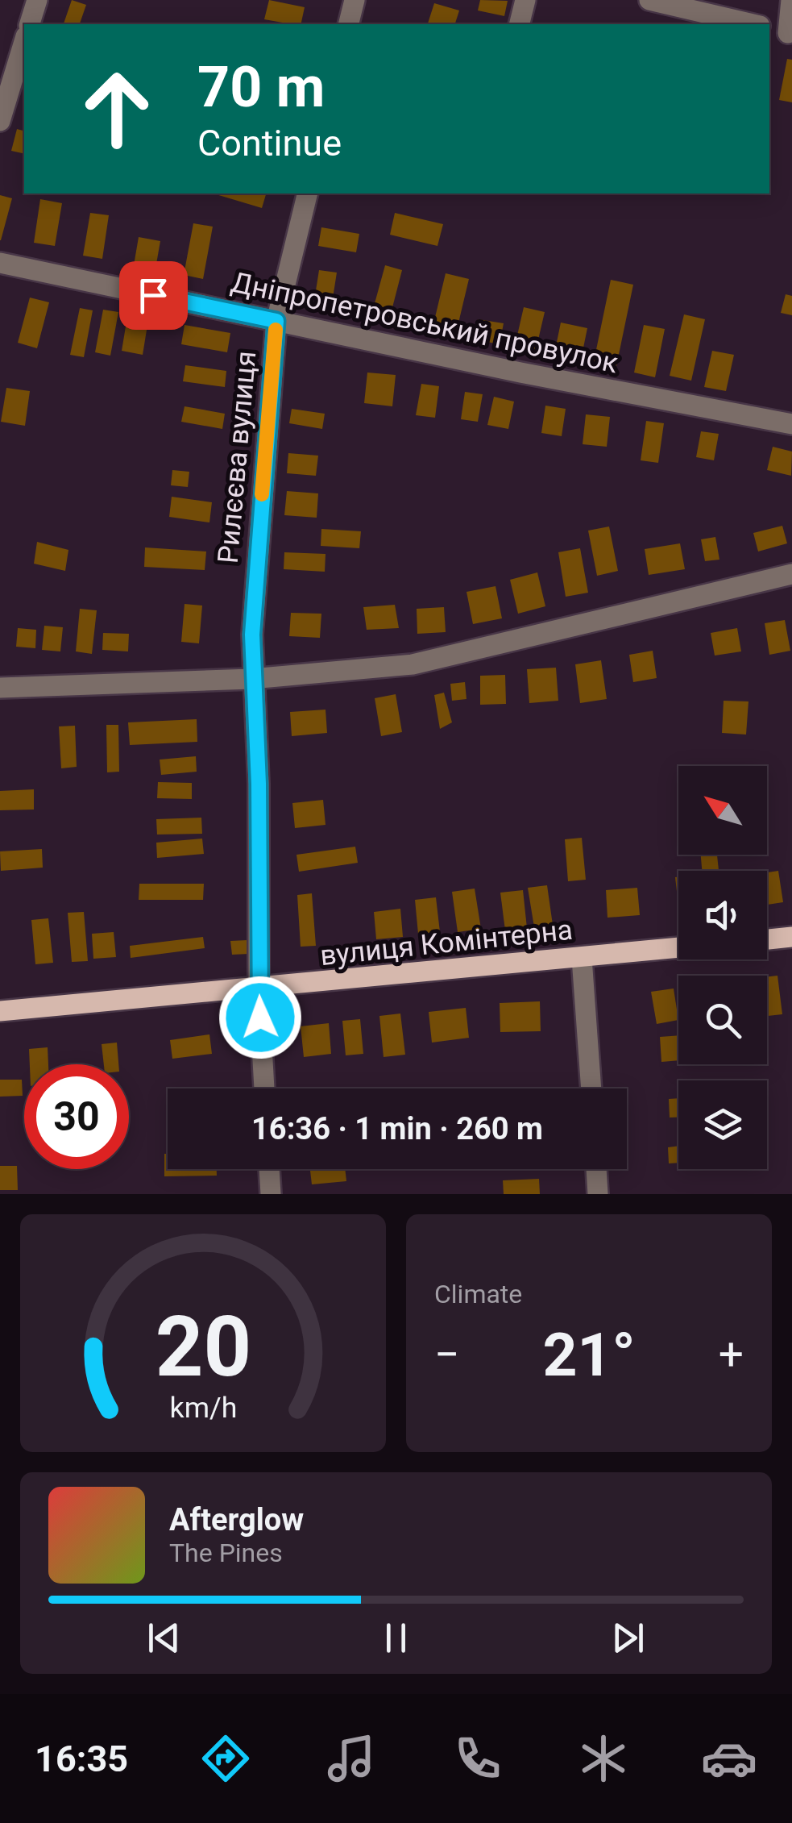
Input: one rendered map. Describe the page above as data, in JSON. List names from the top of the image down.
{
  "streets": {
    "main road": ["вулиця Комінтерна"],
    "street": ["Дніпропетровський провулок", "Рилєєва вулиця"]
  },
  "crossings": [
    ["Дніпропетровський провулок", "Рилєєва вулиця"],
    ["Рилєєва вулиця", "вулиця Комінтерна"]
  ],
  "north": "top left",
  "page": {
    "turn": ["70 m", "Continue"],
    "limit": "30",
    "trip": "16:36 · 1 min · 260 m",
    "tile": "Climate",
    "heat": ["−", "21°", "+"],
    "song": ["Afterglow", "The Pines"],
    "tabs": "16:35",
    "gauge": ["20", "km/h"]
  }
}
